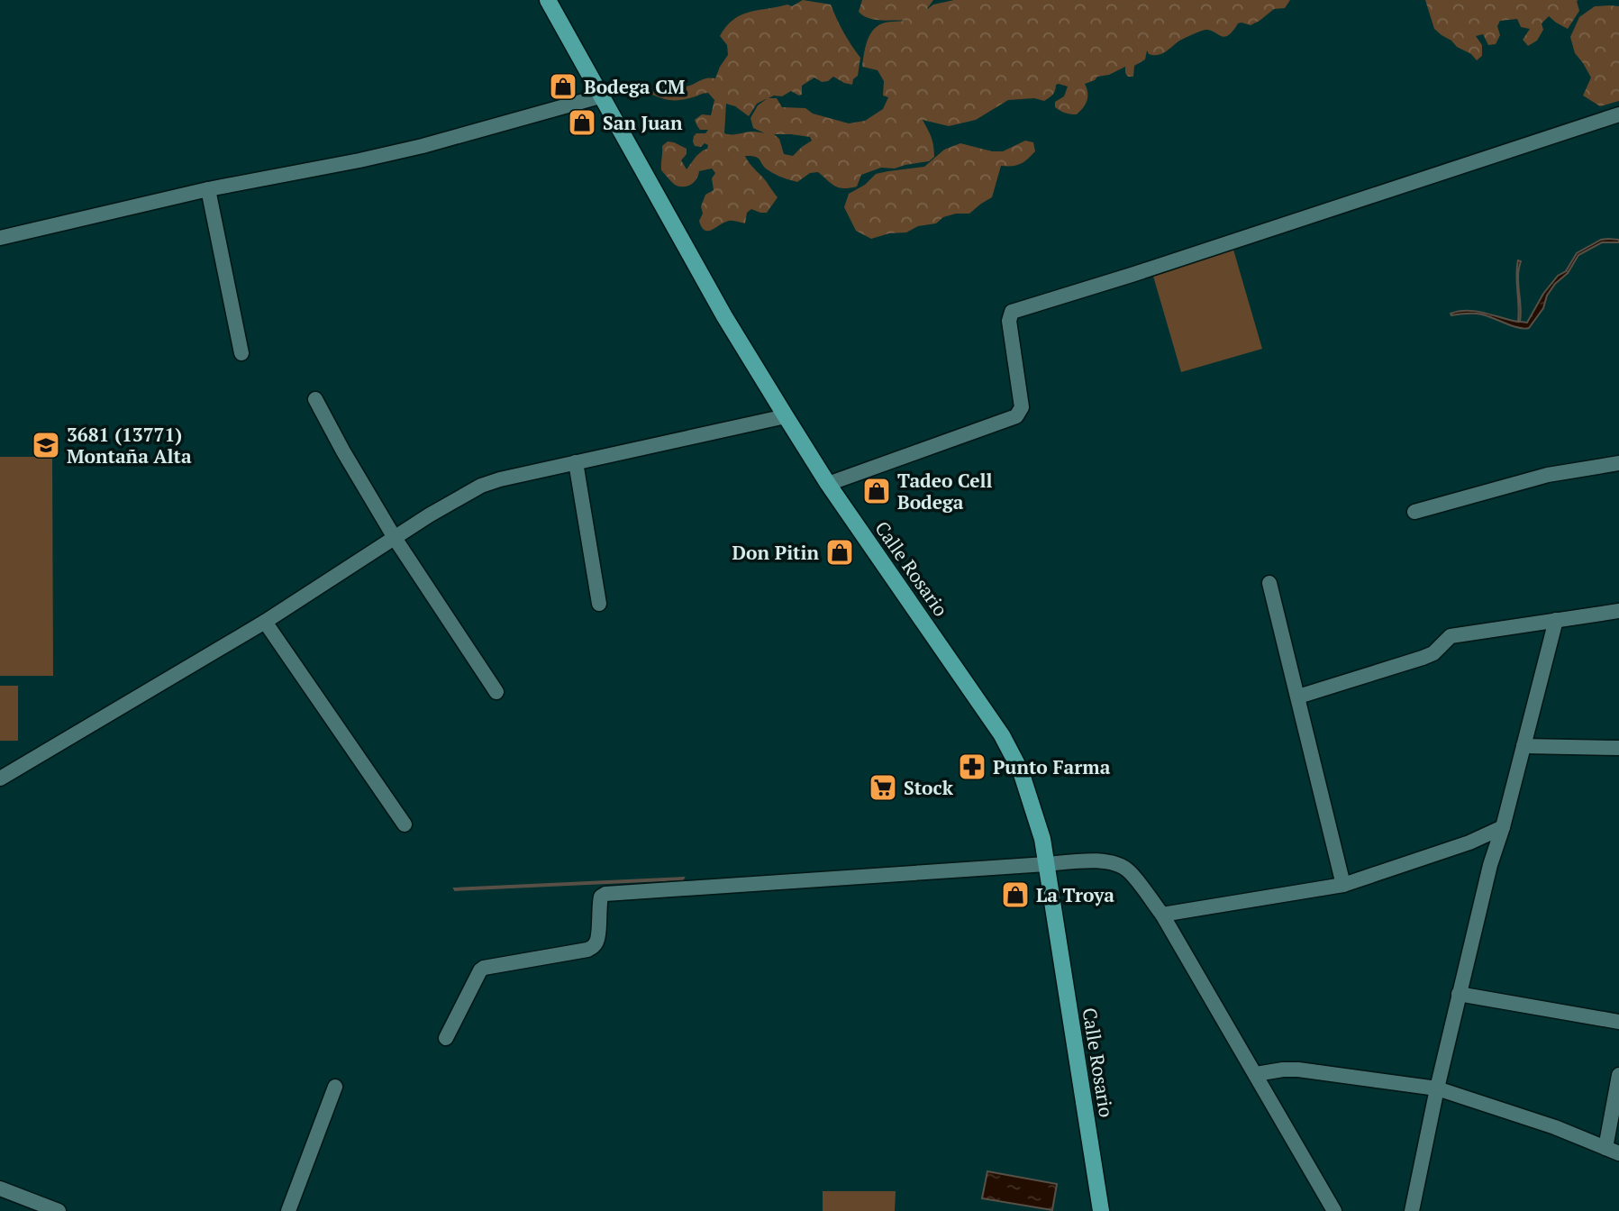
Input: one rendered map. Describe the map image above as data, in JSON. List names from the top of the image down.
{
  "streets": {
    "main road": ["Calle Rosario"]
  },
  "places": {
    "shop": [
      "Bodega CM",
      "San Juan",
      "Tadeo Cell Bodega",
      "Don Pitin",
      "La Troya"
    ],
    "school or university": ["3681 (13771) Montaña Alta"],
    "pharmacy": ["Punto Farma"],
    "supermarket": ["Stock"]
  }
}
